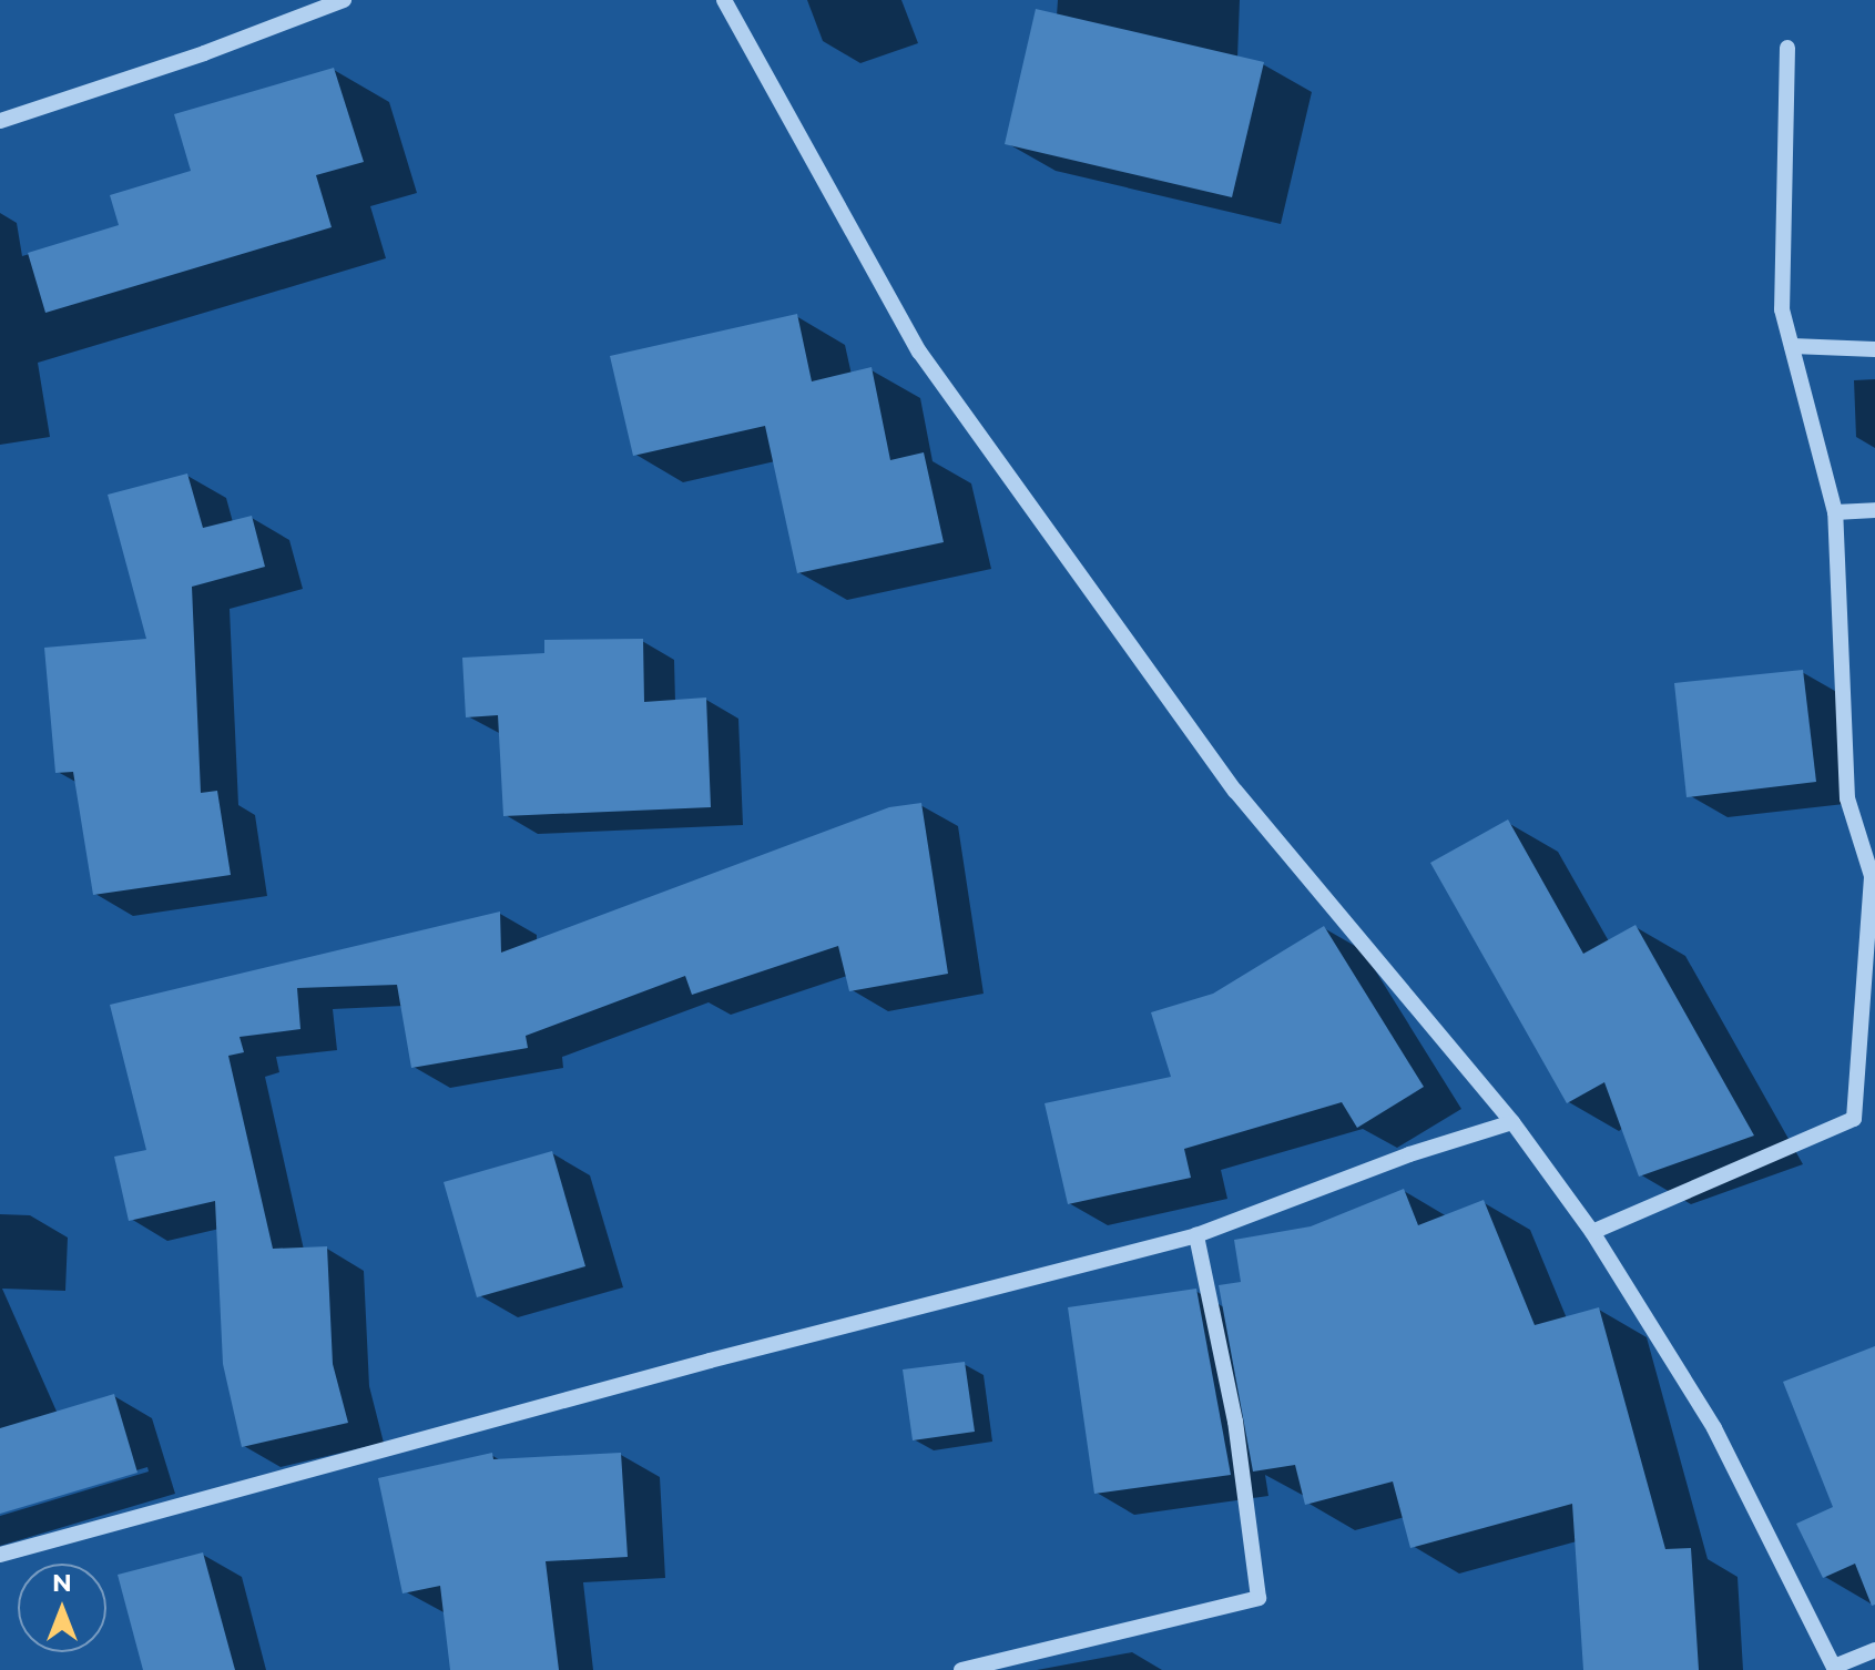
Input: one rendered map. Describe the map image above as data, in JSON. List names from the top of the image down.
{
  "north": "top"
}
